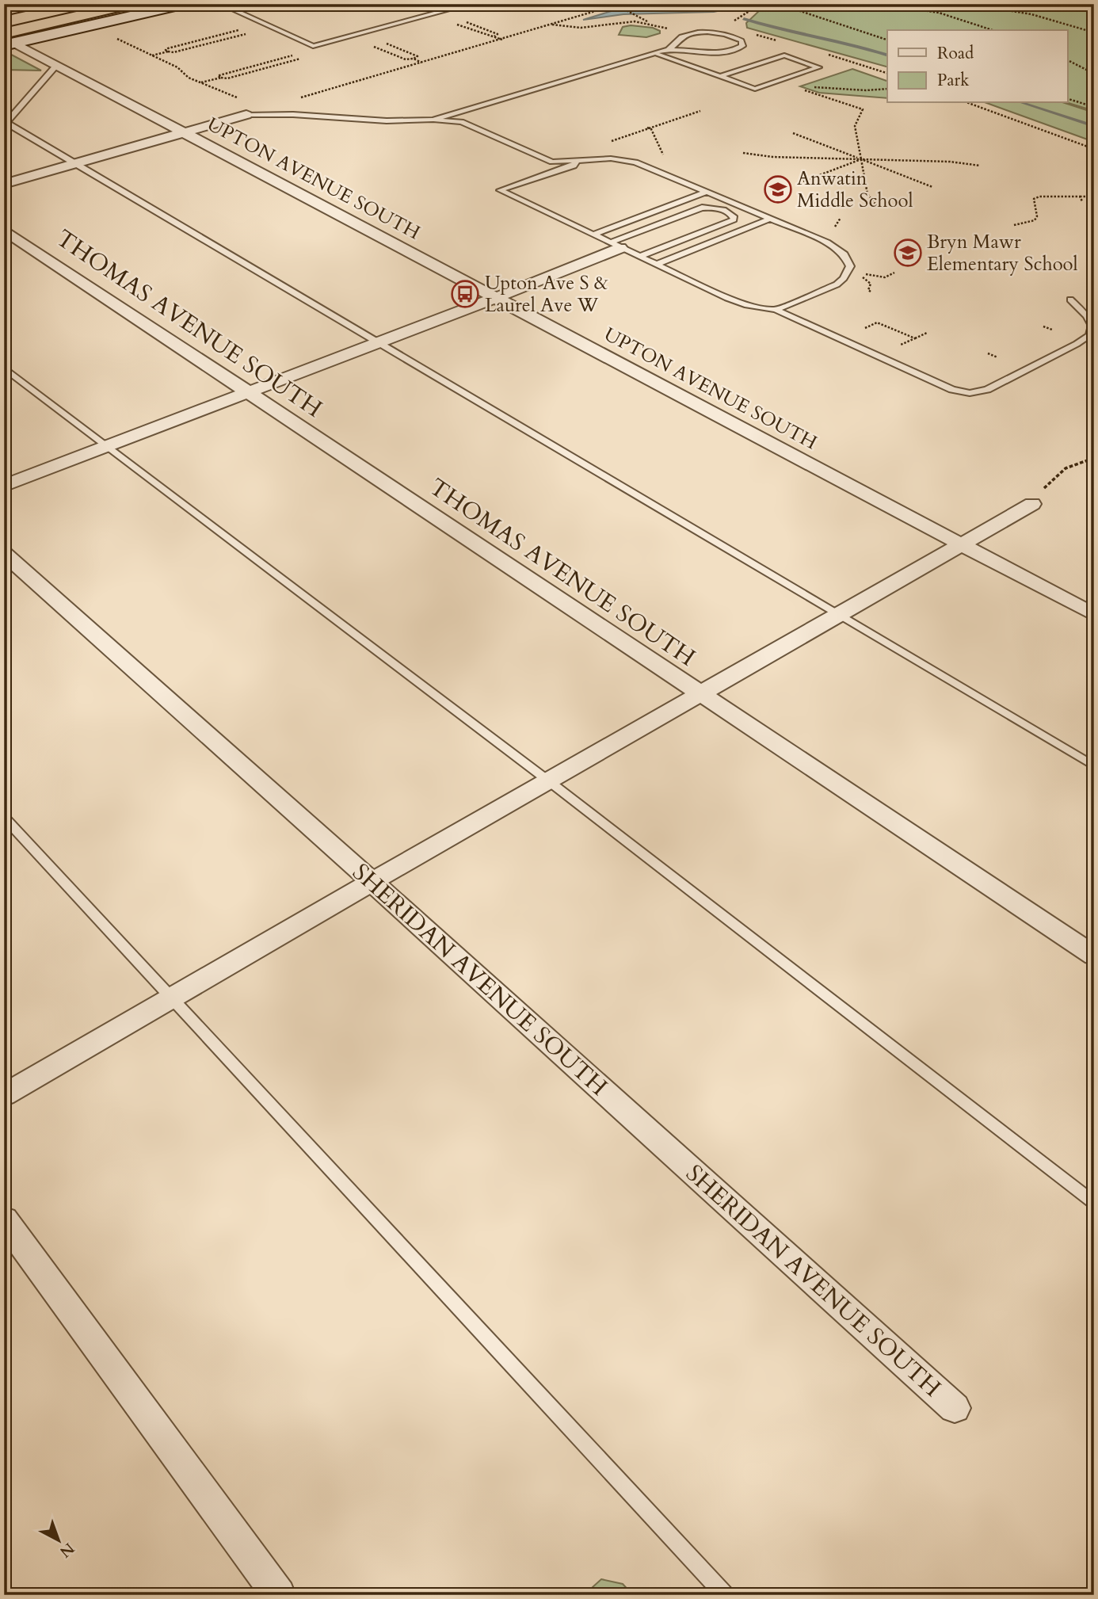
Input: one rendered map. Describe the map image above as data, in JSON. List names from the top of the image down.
{
  "streets": {
    "street": ["UPTON AVENUE SOUTH", "THOMAS AVENUE SOUTH", "SHERIDAN AVENUE SOUTH"]
  },
  "places": {
    "school or university": ["Anwatin Middle School", "Bryn Mawr Elementary School"],
    "bus stop": ["Upton Ave S & Laurel Ave W"]
  },
  "legend": ["Road", "Park"],
  "north": "bottom right"
}
